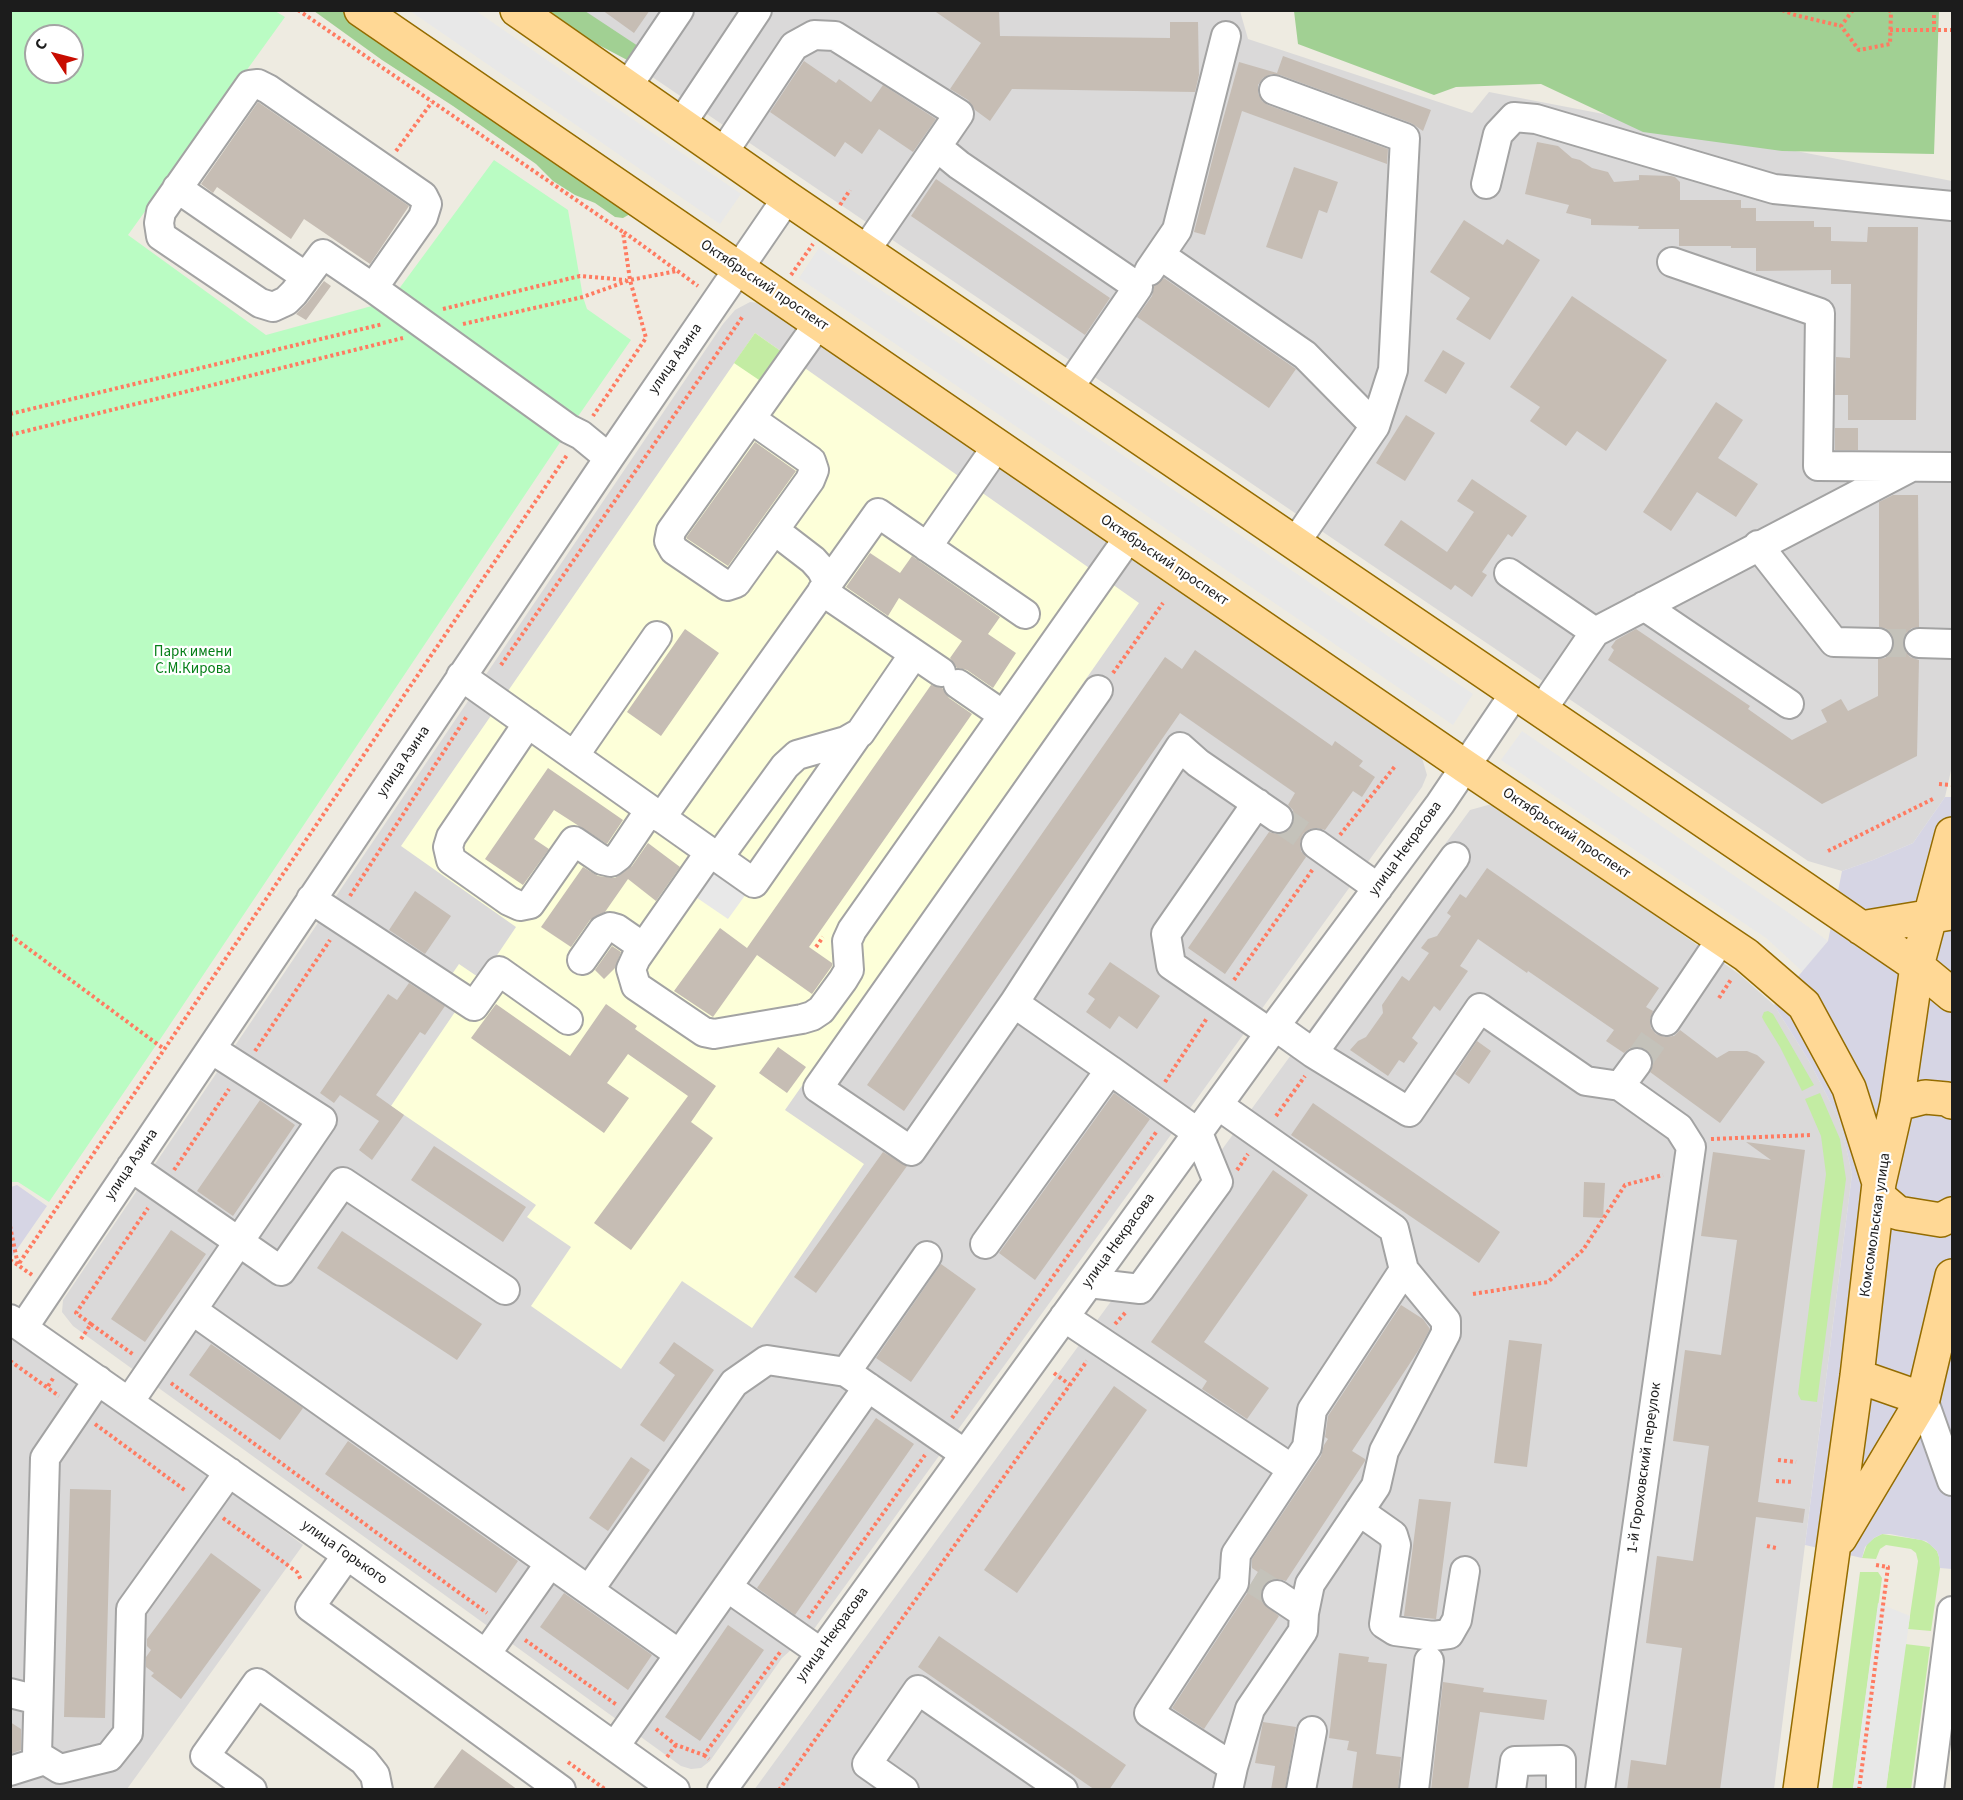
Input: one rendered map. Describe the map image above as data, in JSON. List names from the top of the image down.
{
  "streets": {
    "main road": ["Октябрьский проспект", "Комсомольская улица"],
    "street": [
      "улица Азина",
      "улица Некрасова",
      "1-й Гороховский переулок",
      "улица Горького"
    ]
  },
  "crossings": [
    ["Октябрьский проспект", "улица Азина"],
    ["Октябрьский проспект", "улица Некрасова"],
    ["Октябрьский проспект", "Комсомольская улица"],
    ["улица Азина", "улица Горького"]
  ],
  "parks": ["Парк имени С.М.Кирова"],
  "north": "top left"
}
